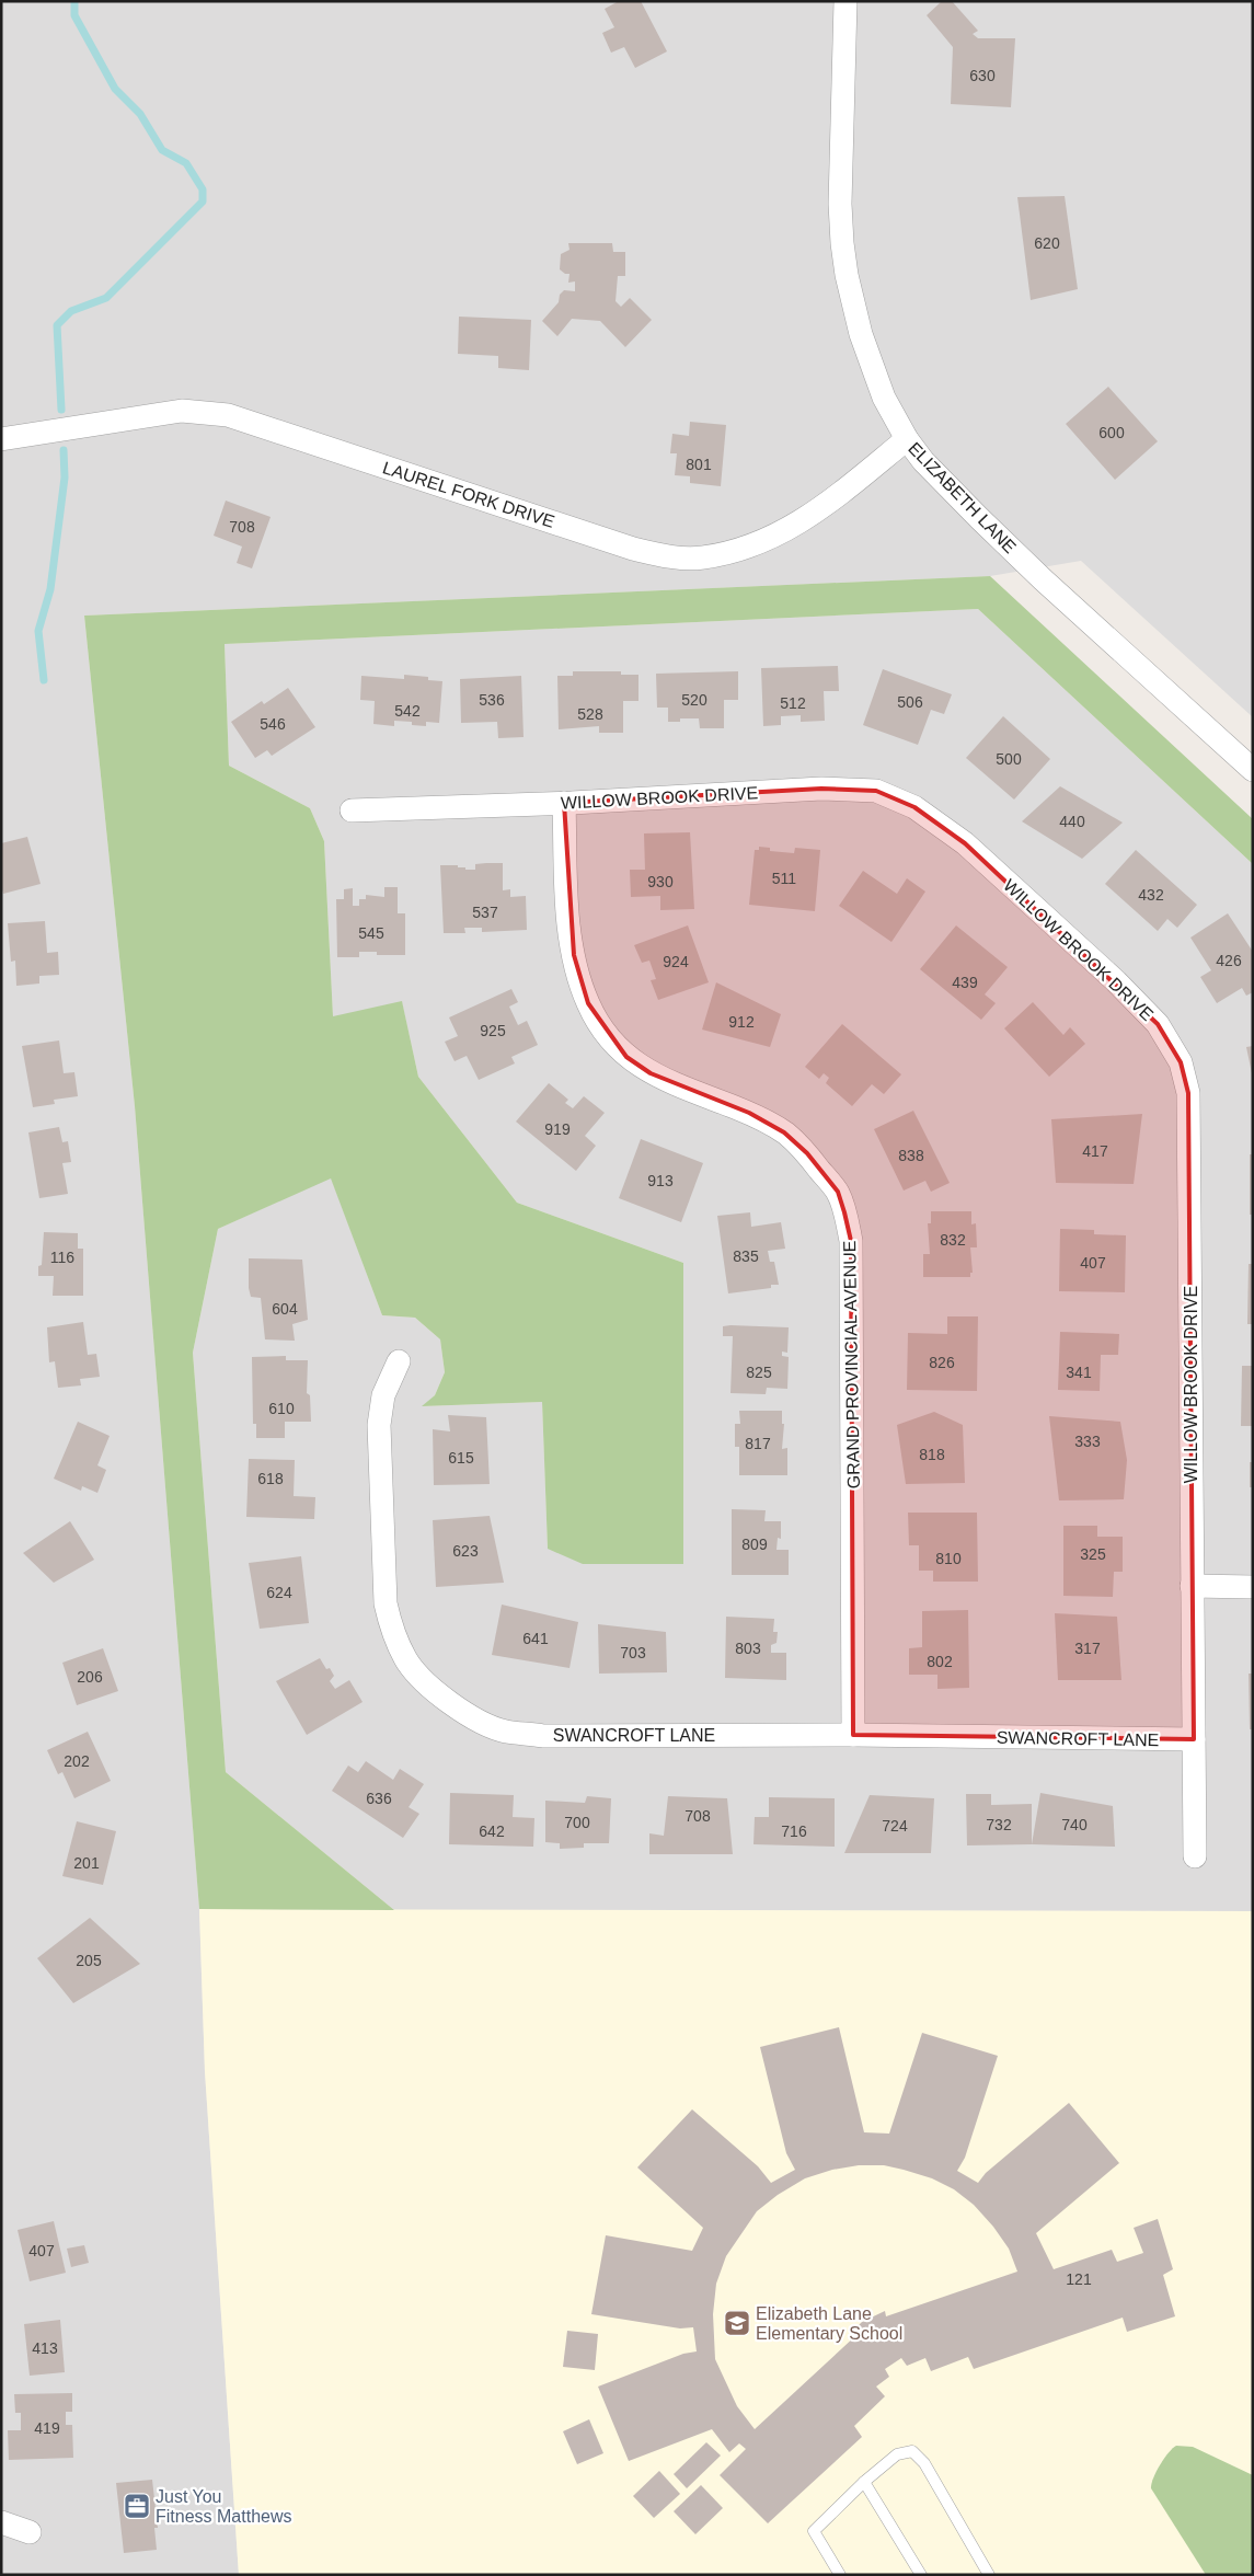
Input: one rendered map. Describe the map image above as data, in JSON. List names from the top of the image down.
{
  "streets": {
    "street": [
      "LAUREL FORK DRIVE",
      "ELIZABETH LANE",
      "WILLOW BROOK DRIVE",
      "GRAND PROVINCIAL AVENUE",
      "SWANCROFT LANE"
    ]
  },
  "crossings": [
    ["LAUREL FORK DRIVE", "ELIZABETH LANE"],
    ["WILLOW BROOK DRIVE", "GRAND PROVINCIAL AVENUE"],
    ["WILLOW BROOK DRIVE", "SWANCROFT LANE"],
    ["GRAND PROVINCIAL AVENUE", "SWANCROFT LANE"]
  ],
  "places": {
    "school or university": ["Elizabeth Lane Elementary School"],
    "office": ["Just You Fitness Matthews"]
  },
  "house_numbers": [
    "630",
    "620",
    "600",
    "801",
    "708",
    "536",
    "520",
    "506",
    "512",
    "542",
    "528",
    "546",
    "500",
    "440",
    "511",
    "930",
    "432",
    "537",
    "545",
    "426",
    "924",
    "439",
    "912",
    "925",
    "919",
    "417",
    "838",
    "913",
    "832",
    "835",
    "116",
    "407",
    "604",
    "826",
    "825",
    "341",
    "610",
    "333",
    "817",
    "818",
    "615",
    "618",
    "809",
    "623",
    "325",
    "810",
    "624",
    "641",
    "803",
    "317",
    "703",
    "802",
    "206",
    "202",
    "636",
    "708",
    "700",
    "732",
    "740",
    "724",
    "642",
    "716",
    "201",
    "205",
    "407",
    "121",
    "413",
    "419"
  ]
}
